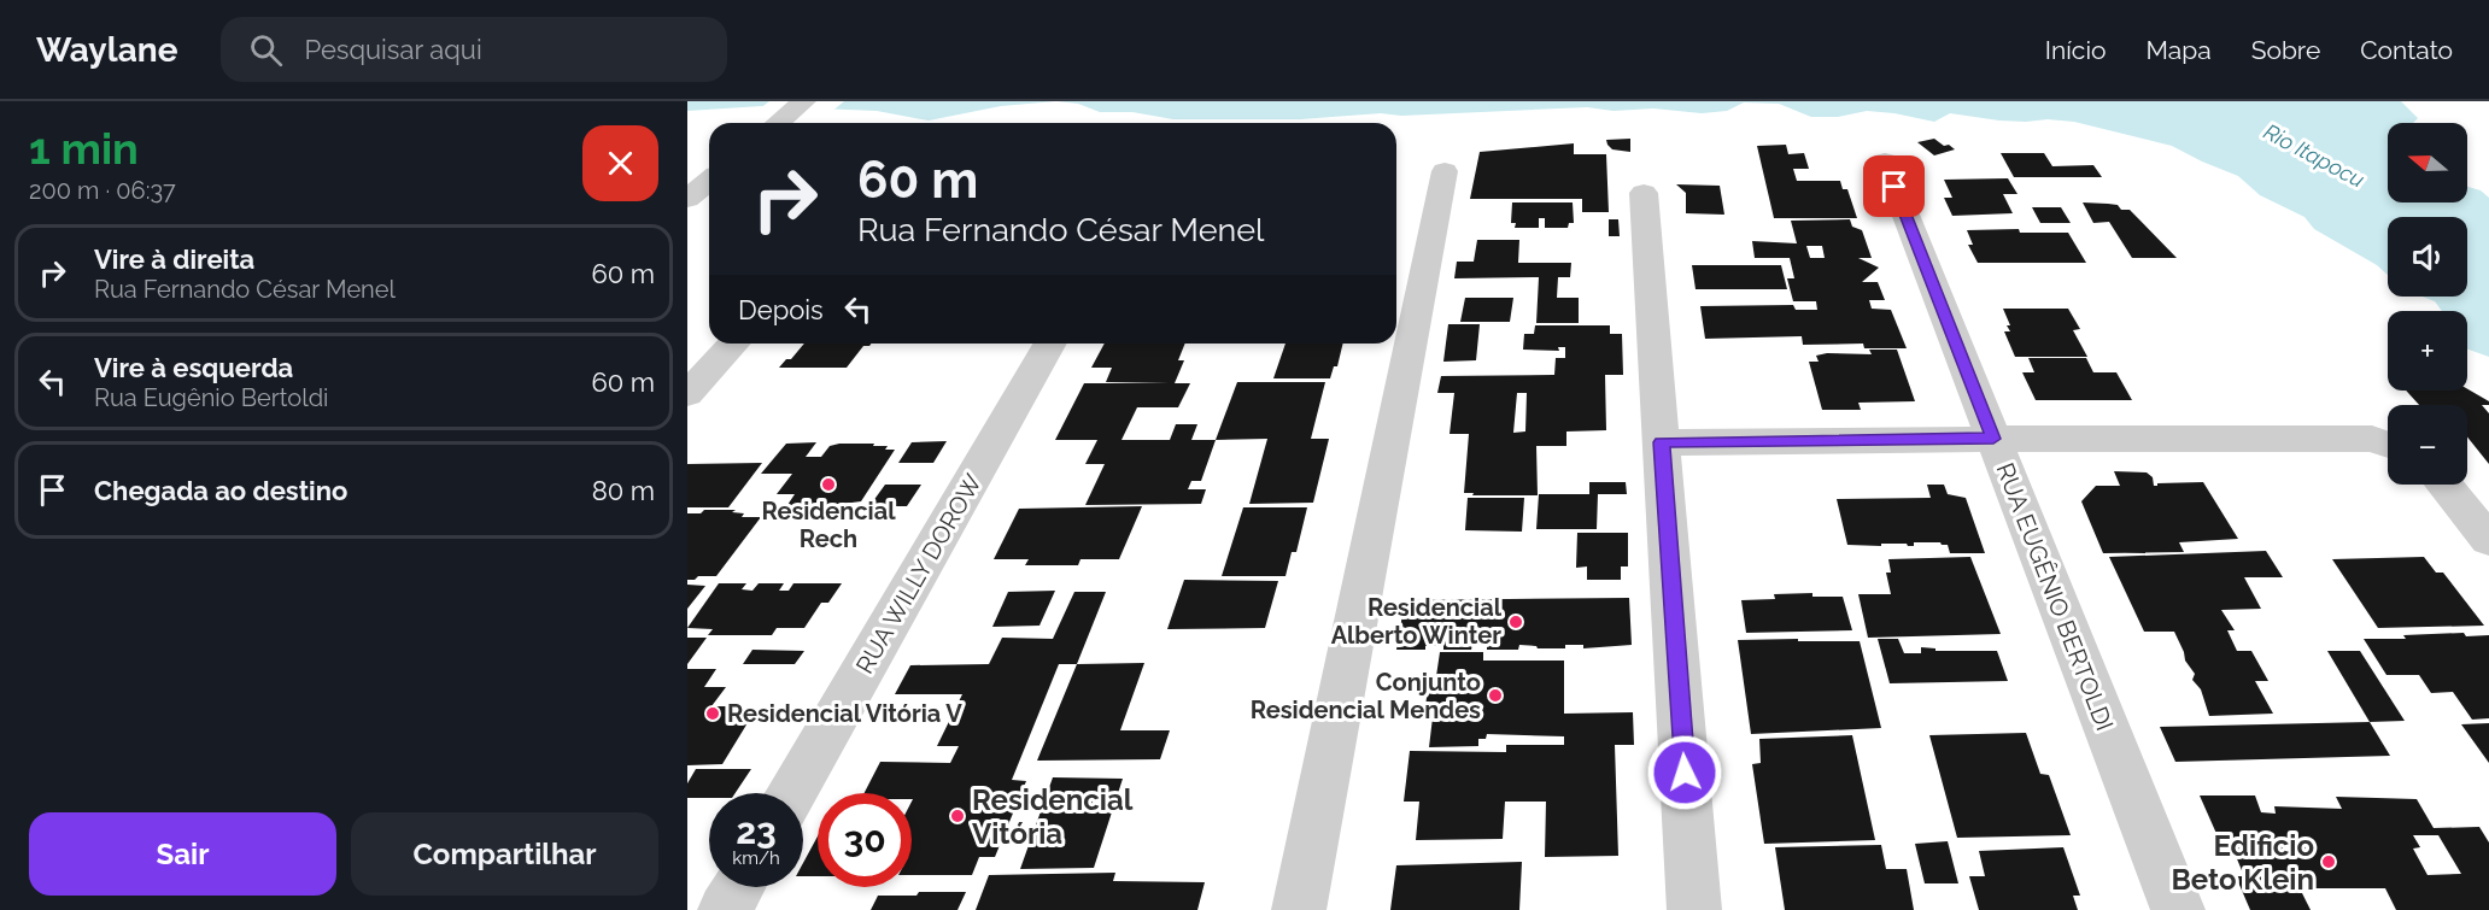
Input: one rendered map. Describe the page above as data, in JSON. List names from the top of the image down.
{
  "streets": {
    "street": ["RUA WILLY DOROW", "RUA EUGÊNIO BERTOLDI"]
  },
  "water": ["Rio Itapocu"],
  "places": [
    "Residencial Rech",
    "Residencial Alberto Winter",
    "Conjunto Residencial Mendes",
    "Residencial Vitória V",
    "Residencial Vitória",
    "Edificio Beto Klein"
  ],
  "north": "left",
  "page": {
    "header": "Waylane",
    "search": "Pesquisar aqui",
    "nav": [
      "Início",
      "Mapa",
      "Sobre",
      "Contato"
    ],
    "heading": ["1 min", "200 m · 06:37"],
    "map_buttons": ["+", "−"],
    "turn": ["60 m", "Rua Fernando César Menel"],
    "list": [
      {
        "name": "Vire à direita",
        "note": "Rua Fernando César Menel",
        "value": "60 m"
      },
      {
        "name": "Vire à esquerda",
        "note": "Rua Eugênio Bertoldi",
        "value": "60 m"
      },
      {
        "name": "Chegada ao destino",
        "value": "80 m"
      }
    ],
    "then": "Depois",
    "speed": "23 km/h",
    "limit": "30",
    "buttons": ["Sair", "Compartilhar"]
  }
}
